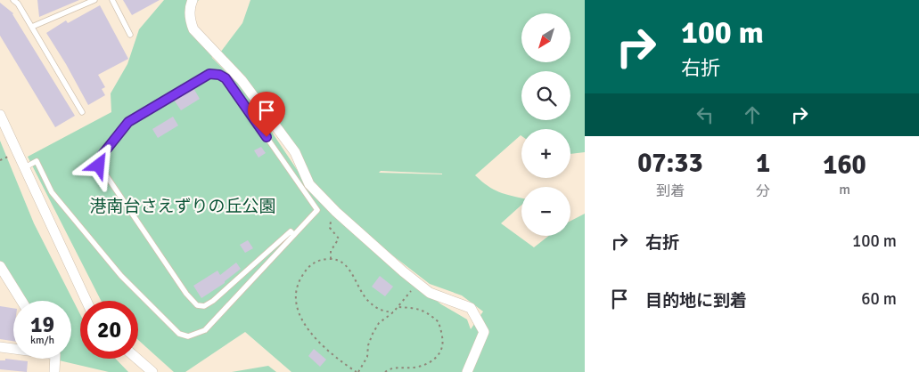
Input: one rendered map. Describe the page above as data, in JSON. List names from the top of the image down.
{
  "parks": ["港南台さえずりの丘公園"],
  "north": "bottom left",
  "page": {
    "turn": ["100 m", "右折"],
    "map_buttons": ["+", "−"],
    "eta": [
      "07:33",
      "到着",
      "1",
      "分",
      "160",
      "m"
    ],
    "list": [
      {
        "name": "右折",
        "value": "100 m"
      },
      {
        "name": "目的地に到着",
        "value": "60 m"
      }
    ],
    "speed": "19 km/h",
    "limit": "20"
  }
}
